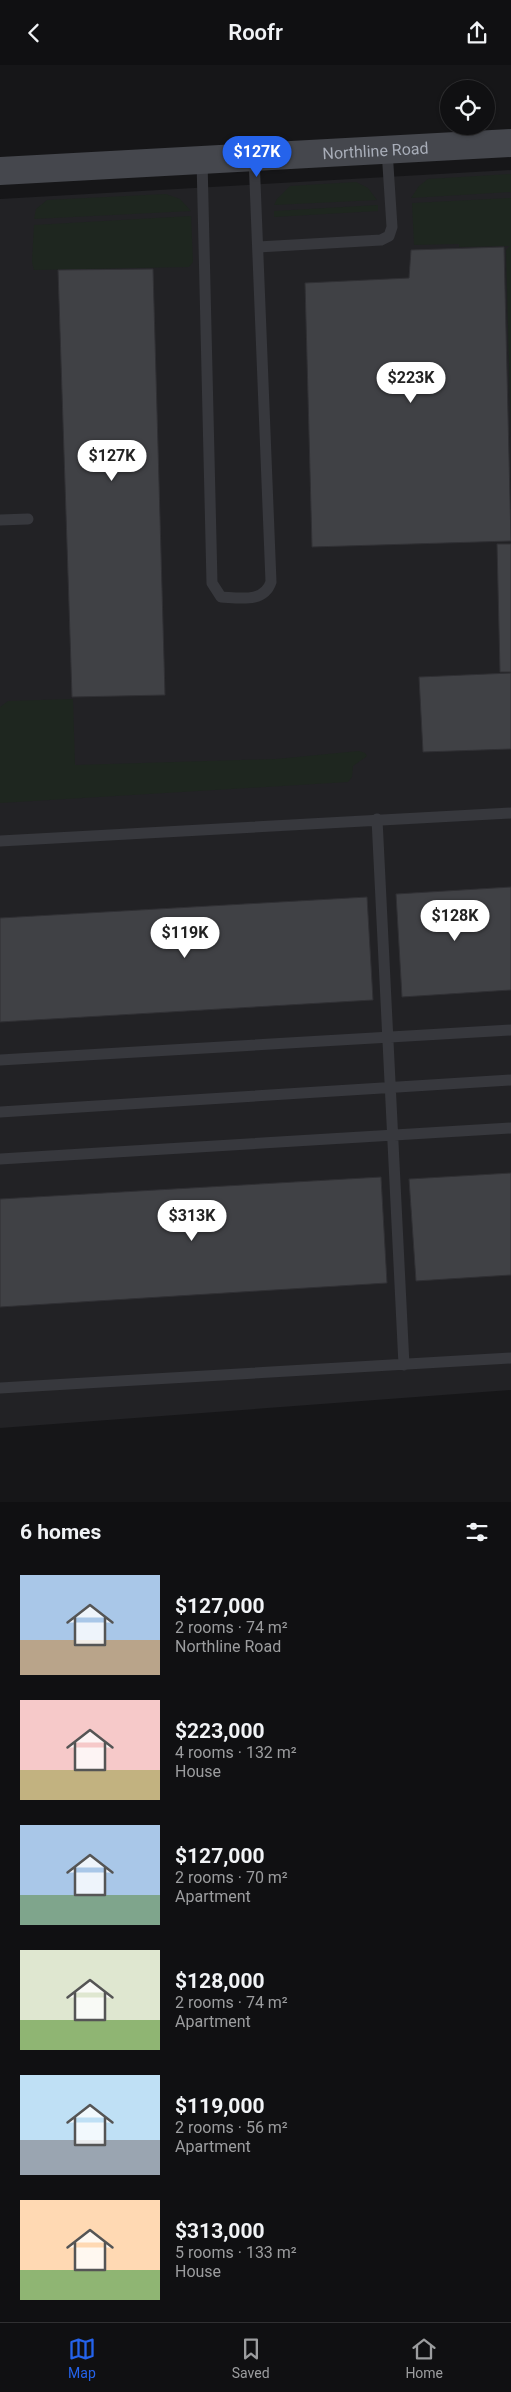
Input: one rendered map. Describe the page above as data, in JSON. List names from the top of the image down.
{
  "streets": {
    "main road": ["Northline Road"]
  },
  "page": {
    "header": "Roofr",
    "price": [
      "$127K",
      "$223K",
      "$127K",
      "$128K",
      "$119K",
      "$313K"
    ],
    "heading": "6 homes",
    "list": [
      {
        "name": "$127,000",
        "note": "2 rooms · 74 m² · Northline Road"
      },
      {
        "name": "$223,000",
        "note": "4 rooms · 132 m² · House"
      },
      {
        "name": "$127,000",
        "note": "2 rooms · 70 m² · Apartment"
      },
      {
        "name": "$128,000",
        "note": "2 rooms · 74 m² · Apartment"
      },
      {
        "name": "$119,000",
        "note": "2 rooms · 56 m² · Apartment"
      },
      {
        "name": "$313,000",
        "note": "5 rooms · 133 m² · House"
      }
    ],
    "tabs": ["Map", "Saved", "Home"]
  }
}
